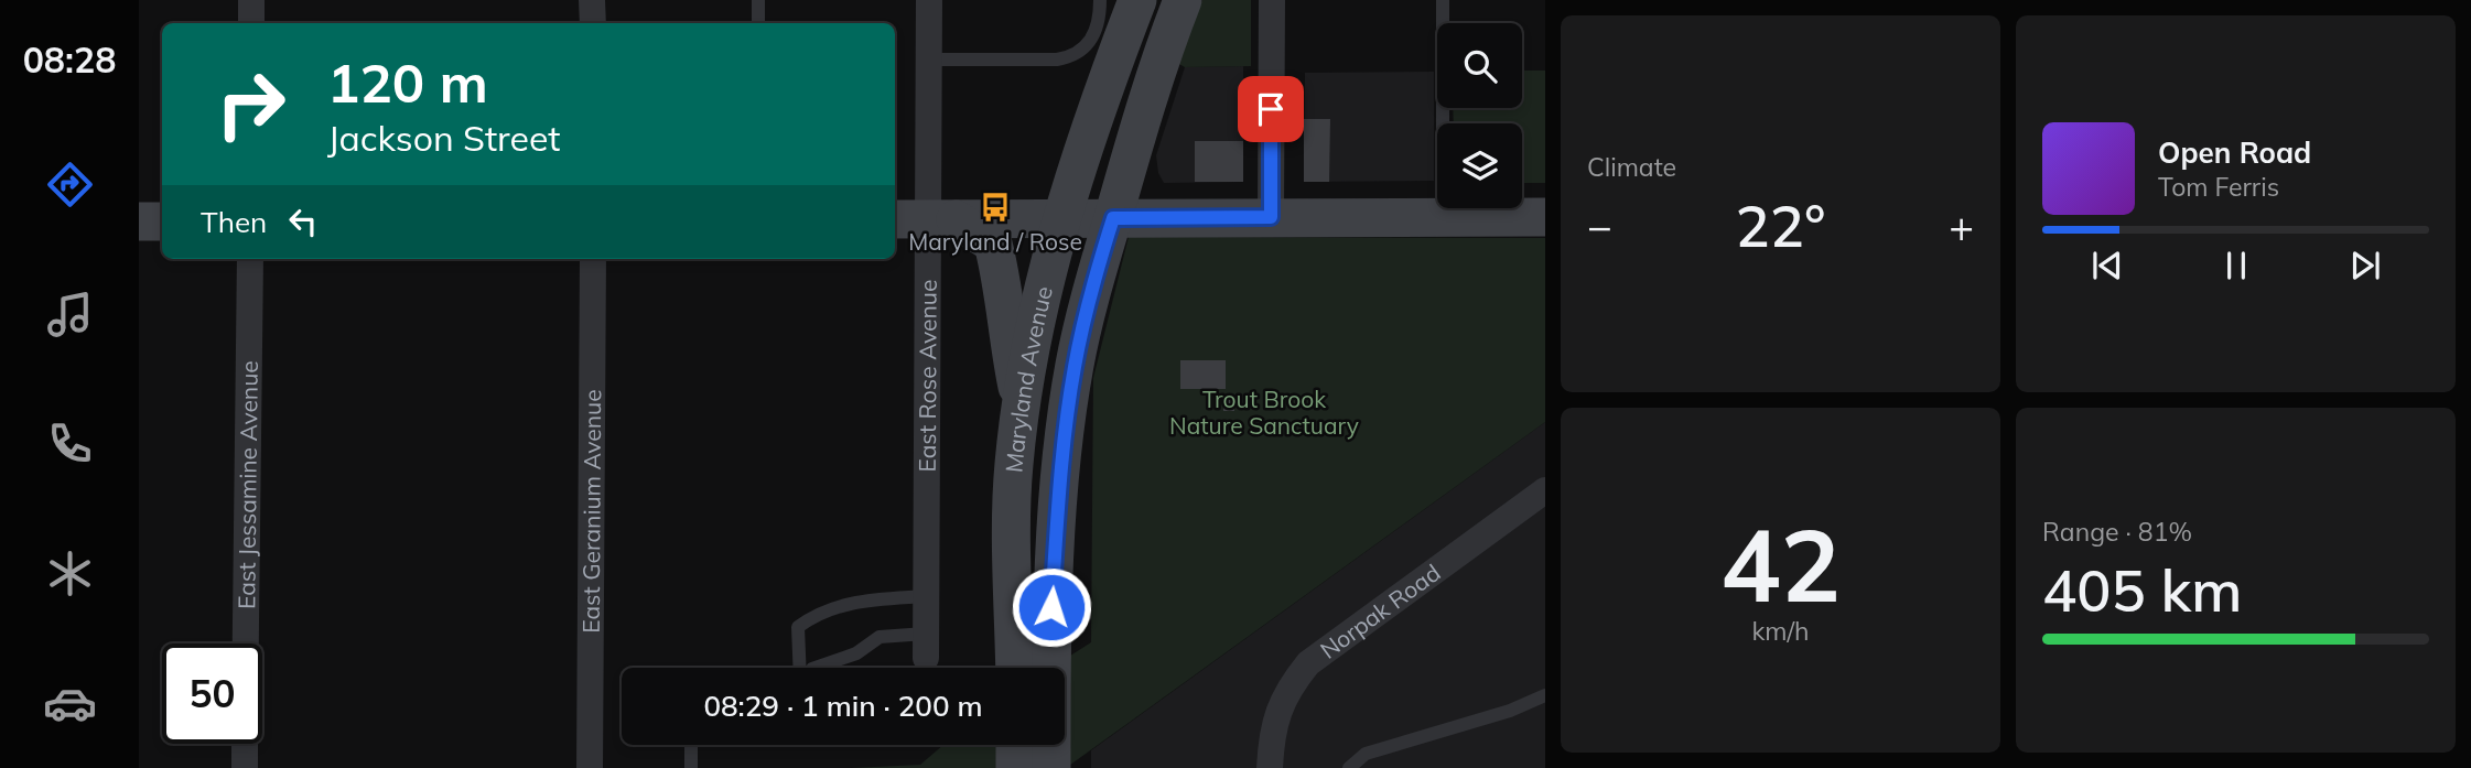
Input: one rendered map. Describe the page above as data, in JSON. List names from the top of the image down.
{
  "streets": {
    "main road": ["Maryland Avenue"],
    "street": [
      "East Rose Avenue",
      "East Jessamine Avenue",
      "East Geranium Avenue",
      "Norpak Road"
    ]
  },
  "parks": ["Trout Brook Nature Sanctuary"],
  "places": {
    "bus stop": ["Maryland / Rose"]
  },
  "page": {
    "tabs": "08:28",
    "tile": [
      "Climate",
      ["42", "km/h"],
      ["Range · 81%", "405 km"]
    ],
    "turn": ["120 m", "Jackson Street"],
    "song": ["Open Road", "Tom Ferris"],
    "then": "Then",
    "heat": ["−", "22°", "+"],
    "limit": "50",
    "trip": "08:29 · 1 min · 200 m"
  }
}
